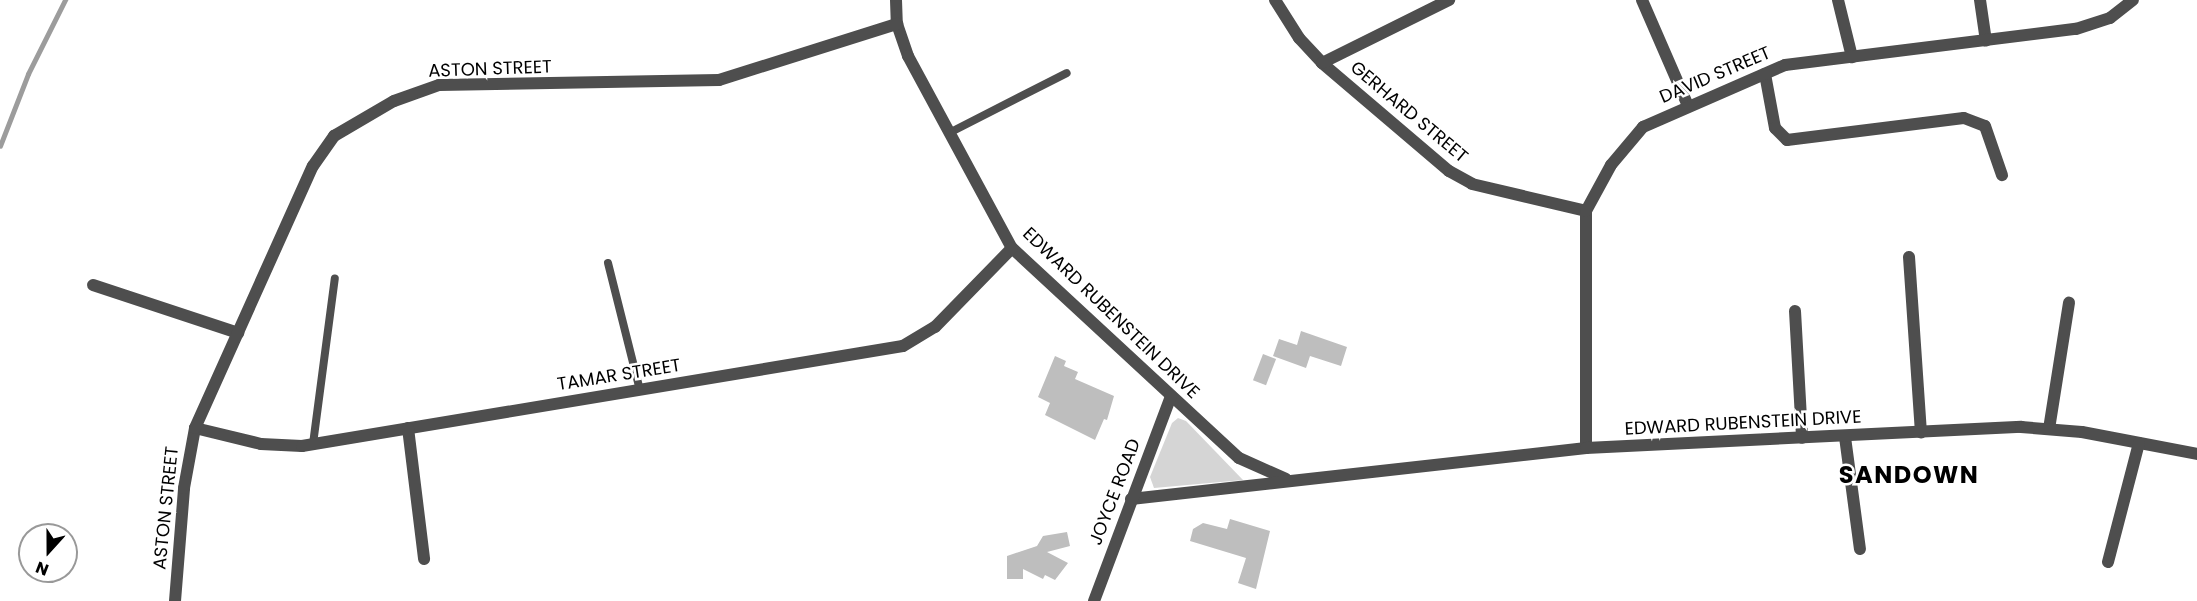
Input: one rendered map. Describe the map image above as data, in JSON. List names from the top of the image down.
{
  "streets": {
    "street": [
      "ASTON STREET",
      "DAVID STREET",
      "GERHARD STREET",
      "EDWARD RUBENSTEIN DRIVE",
      "TAMAR STREET",
      "JOYCE ROAD"
    ]
  },
  "crossings": [
    ["ASTON STREET", "EDWARD RUBENSTEIN DRIVE"],
    ["ASTON STREET", "TAMAR STREET"],
    ["DAVID STREET", "GERHARD STREET"],
    ["DAVID STREET", "EDWARD RUBENSTEIN DRIVE"],
    ["EDWARD RUBENSTEIN DRIVE", "TAMAR STREET"],
    ["EDWARD RUBENSTEIN DRIVE", "JOYCE ROAD"]
  ],
  "districts": ["SANDOWN"],
  "north": "bottom"
}
